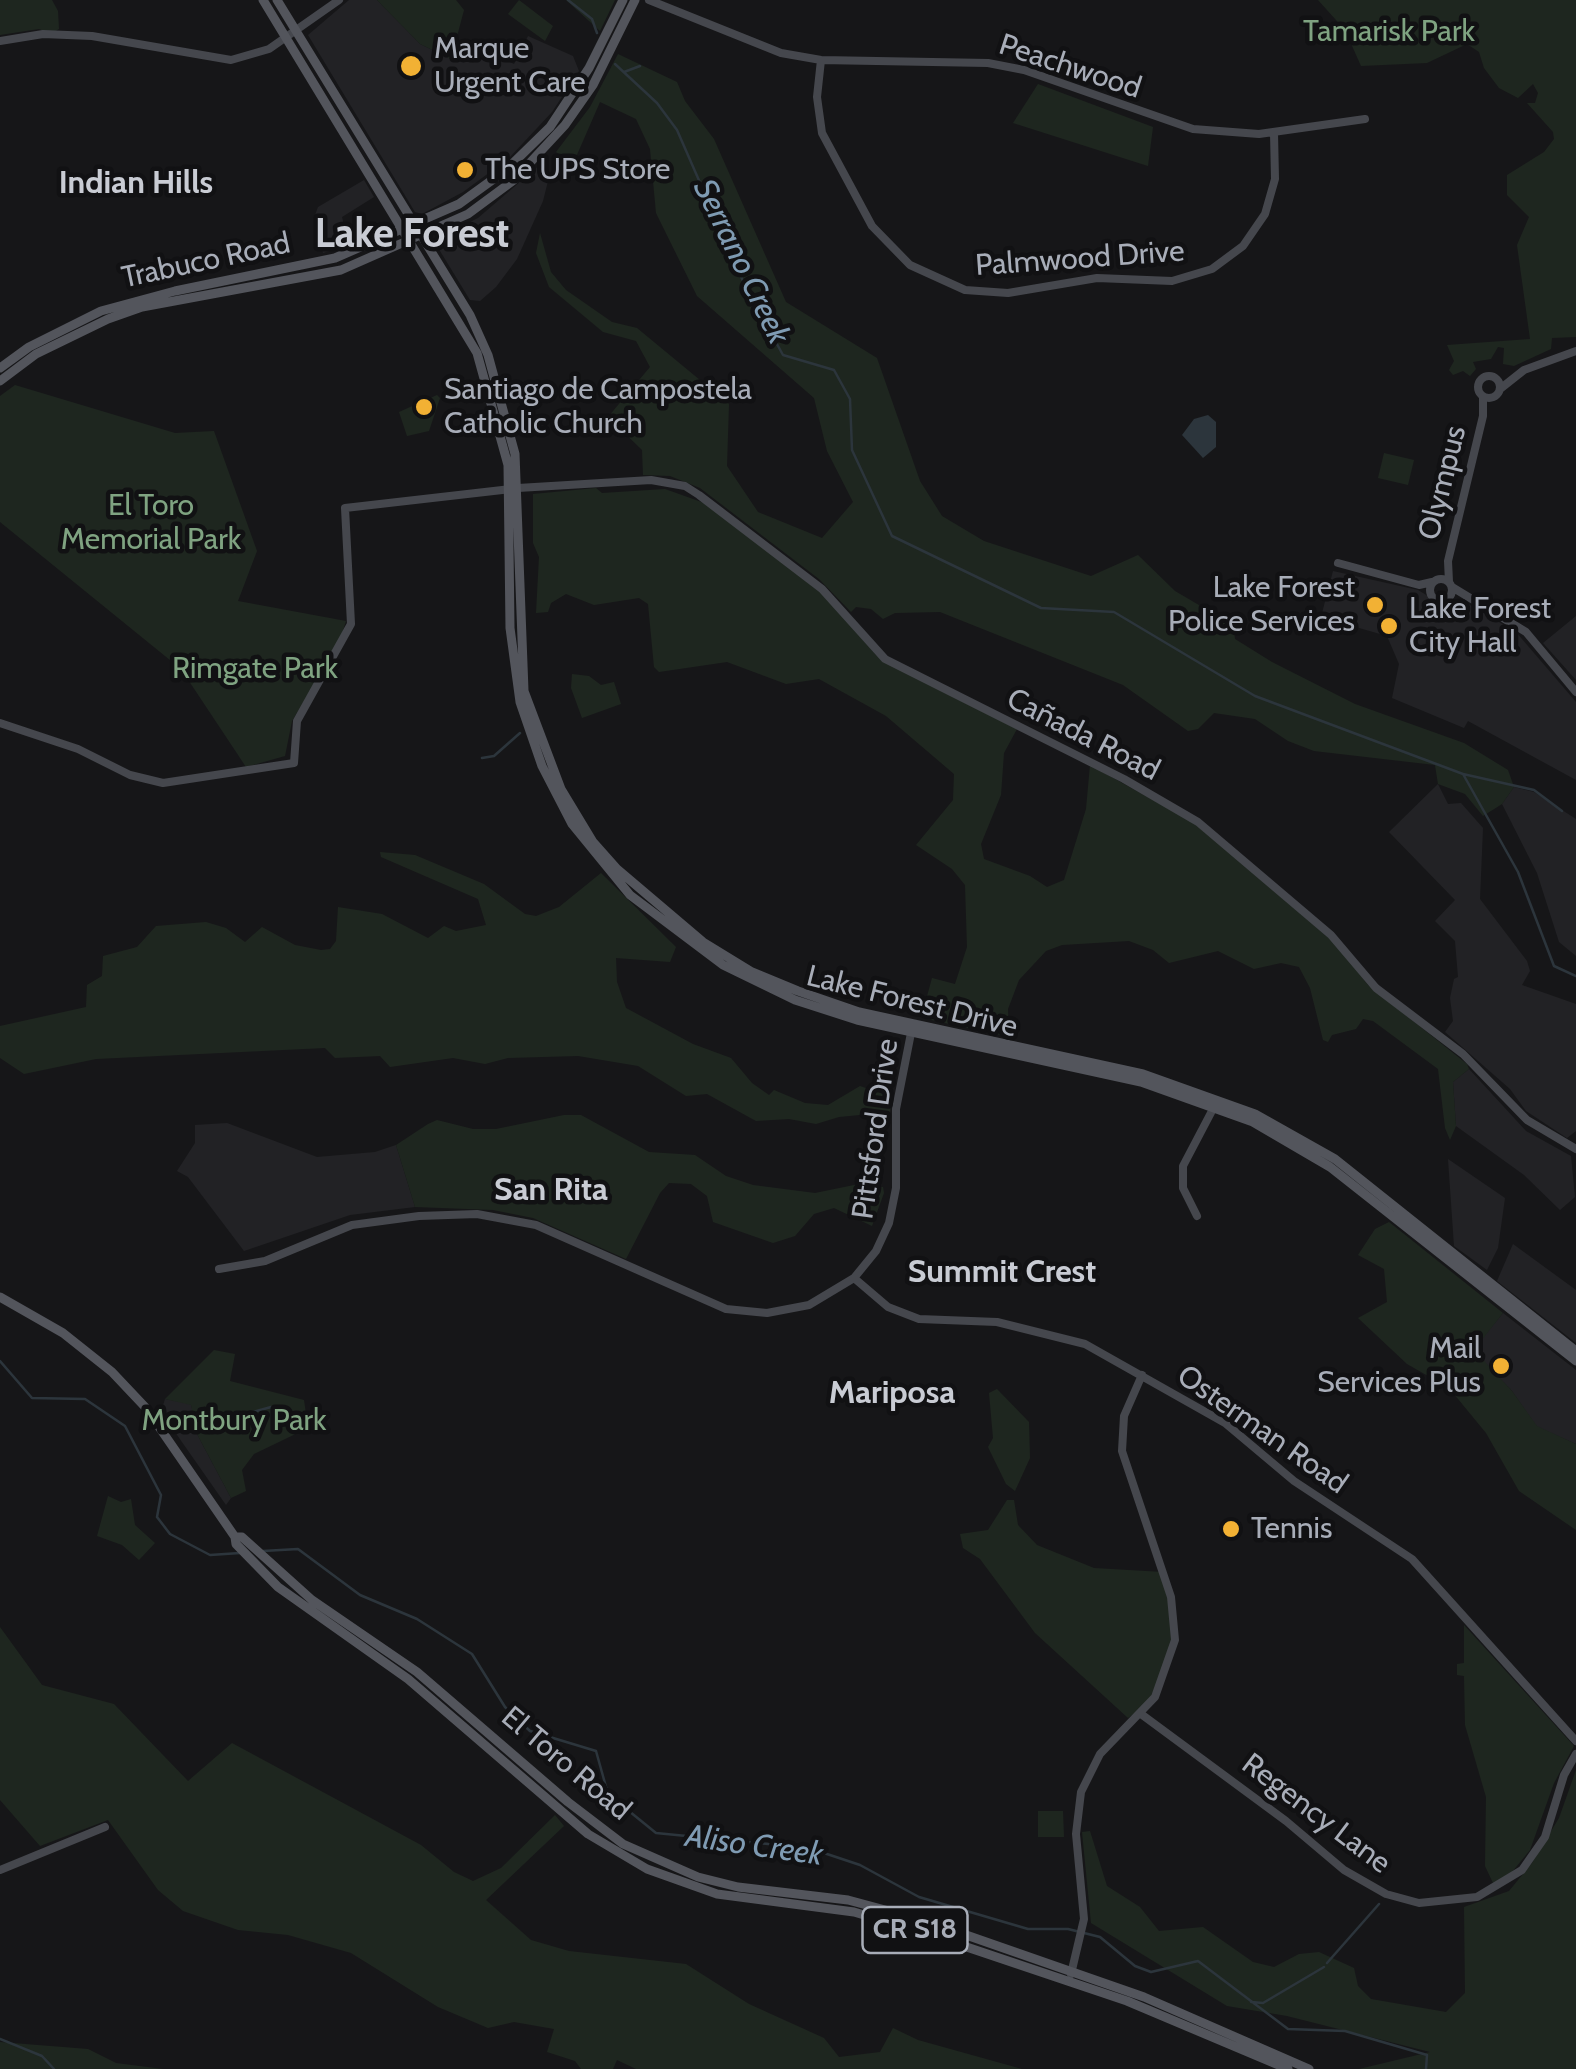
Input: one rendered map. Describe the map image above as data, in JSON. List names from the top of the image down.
{
  "streets": {
    "main road": [
      "Trabuco Road",
      "Lake Forest Drive",
      "El Toro Road",
      "CR S18"
    ],
    "street": [
      "Peachwood",
      "Palmwood Drive",
      "Olympus",
      "Cañada Road",
      "Pittsford Drive",
      "Osterman Road",
      "Regency Lane"
    ]
  },
  "crossings": [
    ["Peachwood", "Palmwood Drive"],
    ["Trabuco Road", "Lake Forest Drive"],
    ["Cañada Road", "Lake Forest Drive"],
    ["Lake Forest Drive", "Pittsford Drive"],
    ["Pittsford Drive", "Osterman Road"]
  ],
  "districts": [
    "Indian Hills",
    "Lake Forest",
    "San Rita",
    "Summit Crest",
    "Mariposa"
  ],
  "water": ["Serrano Creek", "Aliso Creek"],
  "parks": [
    "Tamarisk Park",
    "El Toro Memorial Park",
    "Rimgate Park",
    "Montbury Park"
  ],
  "places": [
    "Marque Urgent Care",
    "The UPS Store",
    "Santiago de Campostela Catholic Church",
    "Lake Forest Police Services",
    "Lake Forest City Hall",
    "Mail Services Plus",
    "Tennis"
  ]
}
